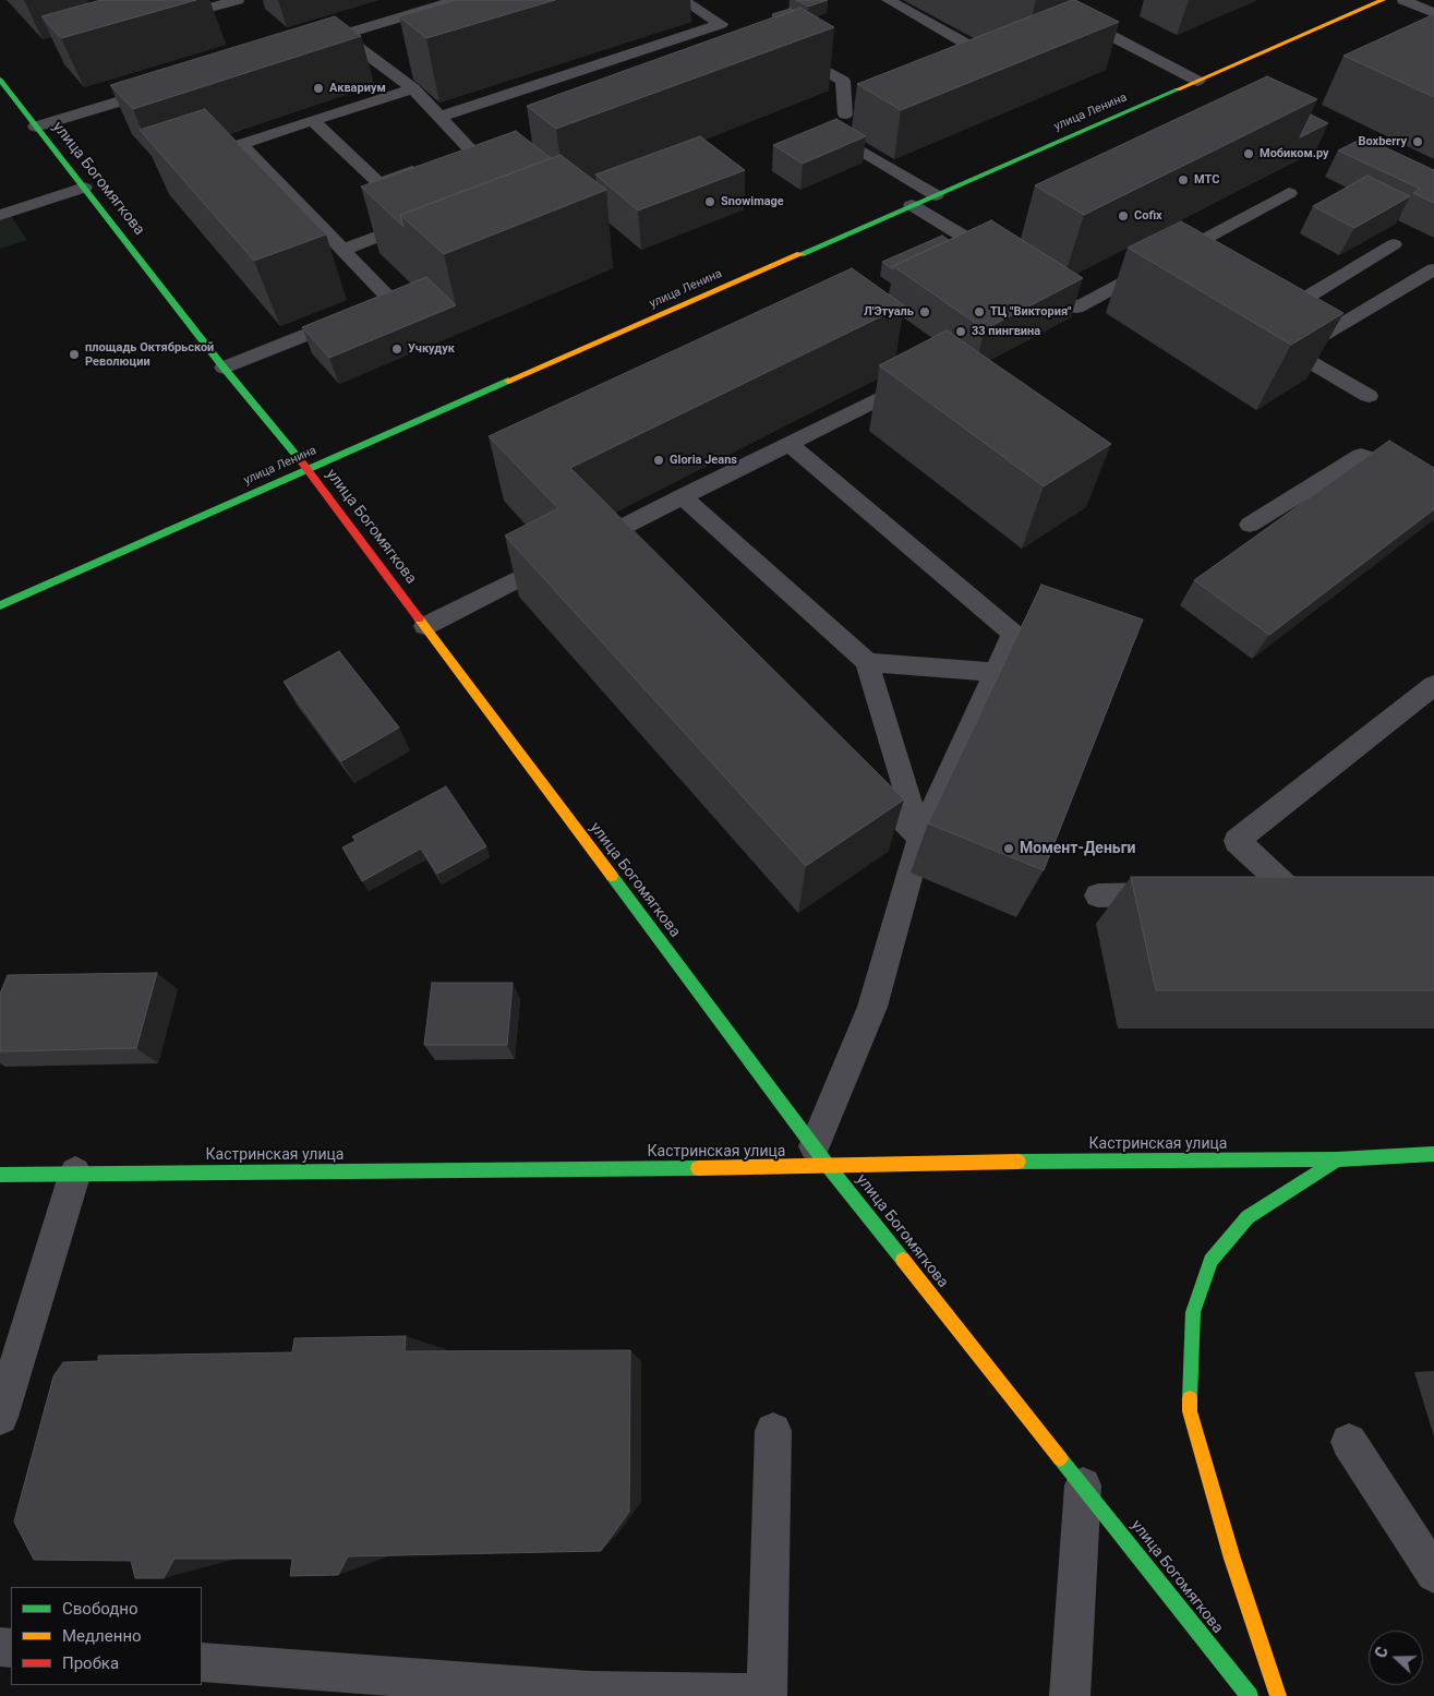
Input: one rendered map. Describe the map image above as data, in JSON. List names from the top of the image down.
{
  "streets": {
    "main road": ["улица Ленина", "улица Богомягкова", "Кастринская улица"]
  },
  "crossings": [
    ["улица Ленина", "улица Богомягкова"],
    ["улица Богомягкова", "Кастринская улица"]
  ],
  "places": [
    "Аквариум",
    "Boxberry",
    "Мобиком.ру",
    "МТС",
    "Snowimage",
    "Cofix",
    "Л'Этуаль",
    "ТЦ \"Виктория\"",
    "33 пингвина",
    "Учкудук",
    "площадь Октябрьской Революции",
    "Gloria Jeans",
    "Момент-Деньги"
  ],
  "legend": ["Свободно", "Медленно", "Пробка"],
  "north": "left"
}
